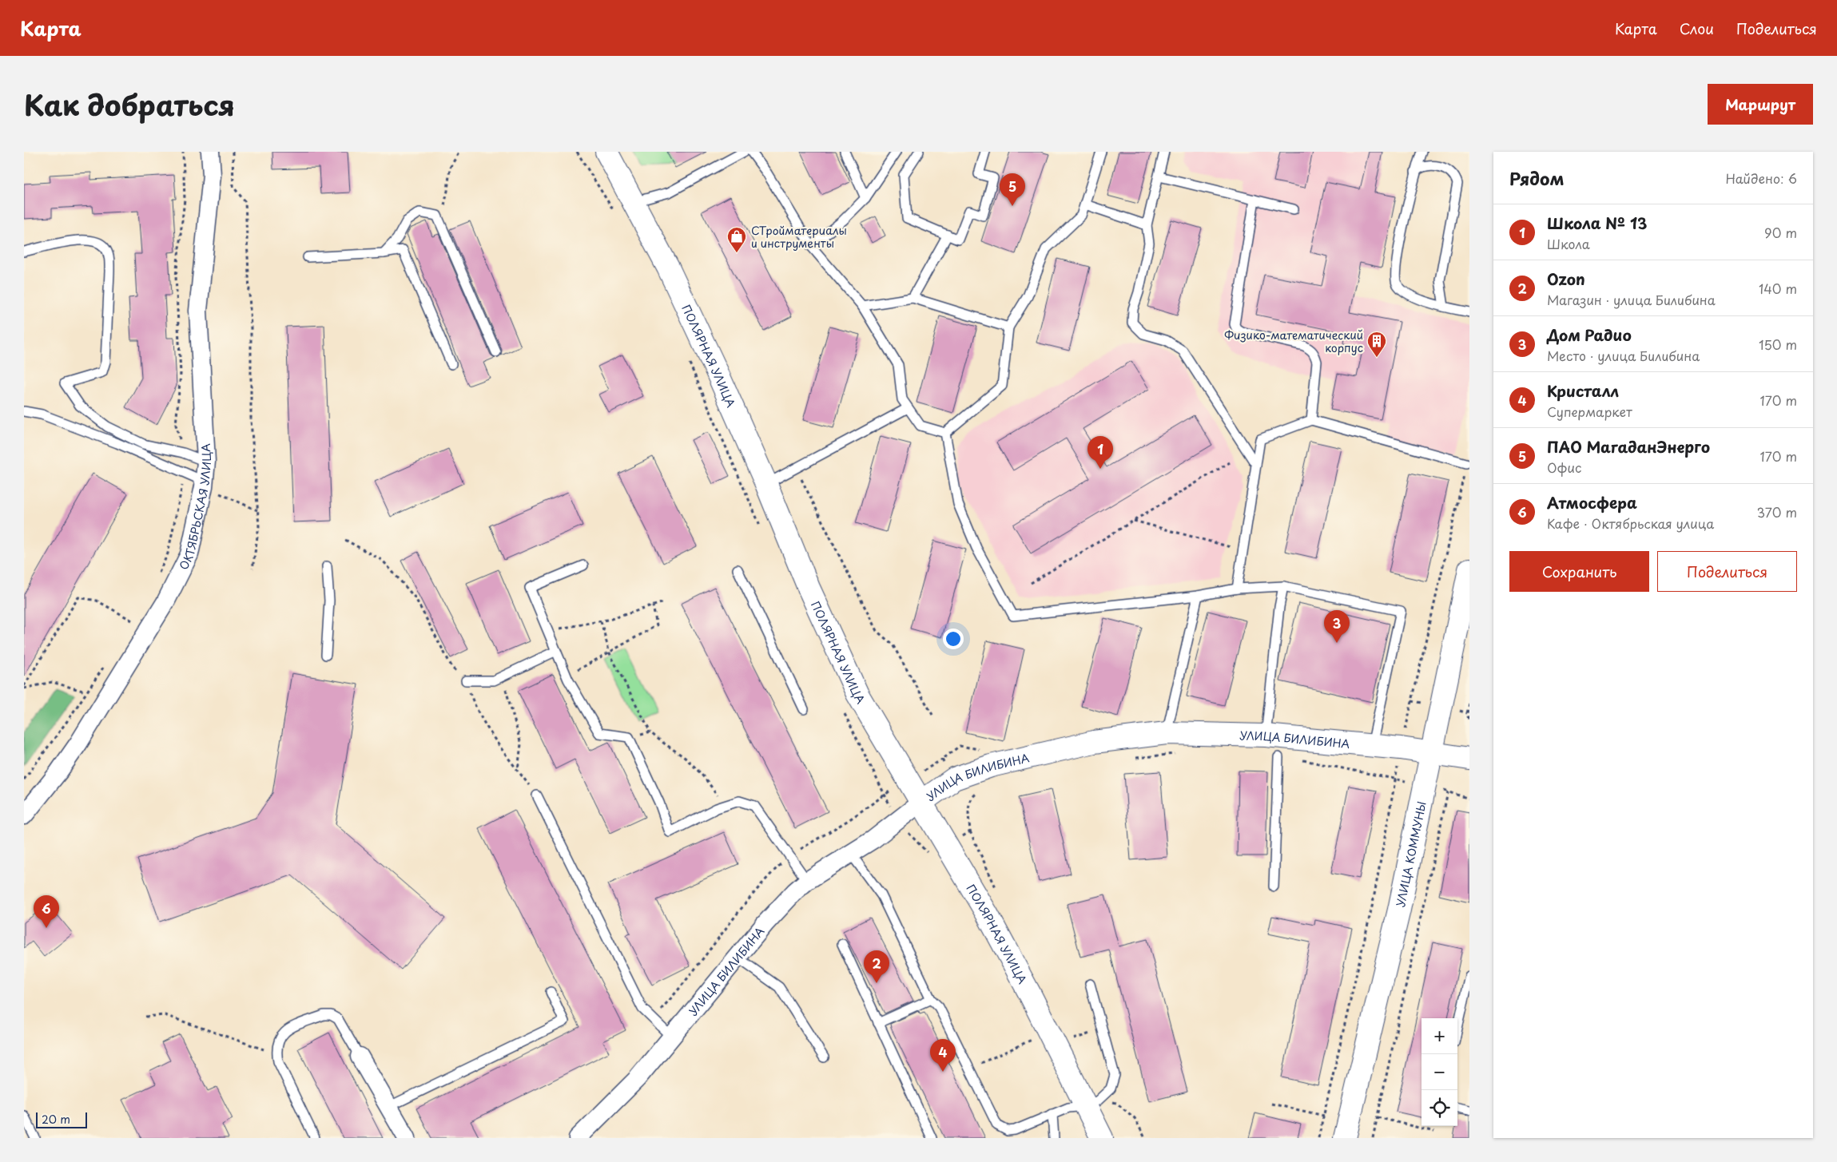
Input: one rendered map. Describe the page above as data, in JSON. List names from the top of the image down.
{
  "streets": {
    "street": [
      "ПОЛЯРНАЯ УЛИЦА",
      "ОКТЯБРЬСКАЯ УЛИЦА",
      "УЛИЦА БИЛИБИНА",
      "УЛИЦА КОММУНЫ"
    ]
  },
  "crossings": [
    ["ПОЛЯРНАЯ УЛИЦА", "УЛИЦА БИЛИБИНА"],
    ["УЛИЦА БИЛИБИНА", "УЛИЦА КОММУНЫ"]
  ],
  "places": {
    "shop": ["СТройматериалы и инструменты"],
    "building": ["Физико-математический корпус"]
  },
  "scale_bar": "20 m",
  "page": {
    "header": "Карта",
    "nav": ["Карта", "Слои", "Поделиться"],
    "title": "Как добраться",
    "buttons": [
      "Маршрут",
      ["Сохранить", "Поделиться"]
    ],
    "heading": ["Рядом", "Найдено: 6"],
    "pins": [
      "5",
      "1",
      "3",
      "6",
      "2",
      "4"
    ],
    "list": [
      {
        "mark": "1",
        "name": "Школа № 13",
        "note": "Школа",
        "value": "90 m"
      },
      {
        "mark": "2",
        "name": "Ozon",
        "note": "Магазин · улица Билибина",
        "value": "140 m"
      },
      {
        "mark": "3",
        "name": "Дом Радио",
        "note": "Место · улица Билибина",
        "value": "150 m"
      },
      {
        "mark": "4",
        "name": "Кристалл",
        "note": "Супермаркет",
        "value": "170 m"
      },
      {
        "mark": "5",
        "name": "ПАО МагаданЭнерго",
        "note": "Офис",
        "value": "170 m"
      },
      {
        "mark": "6",
        "name": "Атмосфера",
        "note": "Кафе · Октябрьская улица",
        "value": "370 m"
      }
    ],
    "map_buttons": ["+", "−"],
    "scale": "20 m"
  }
}
